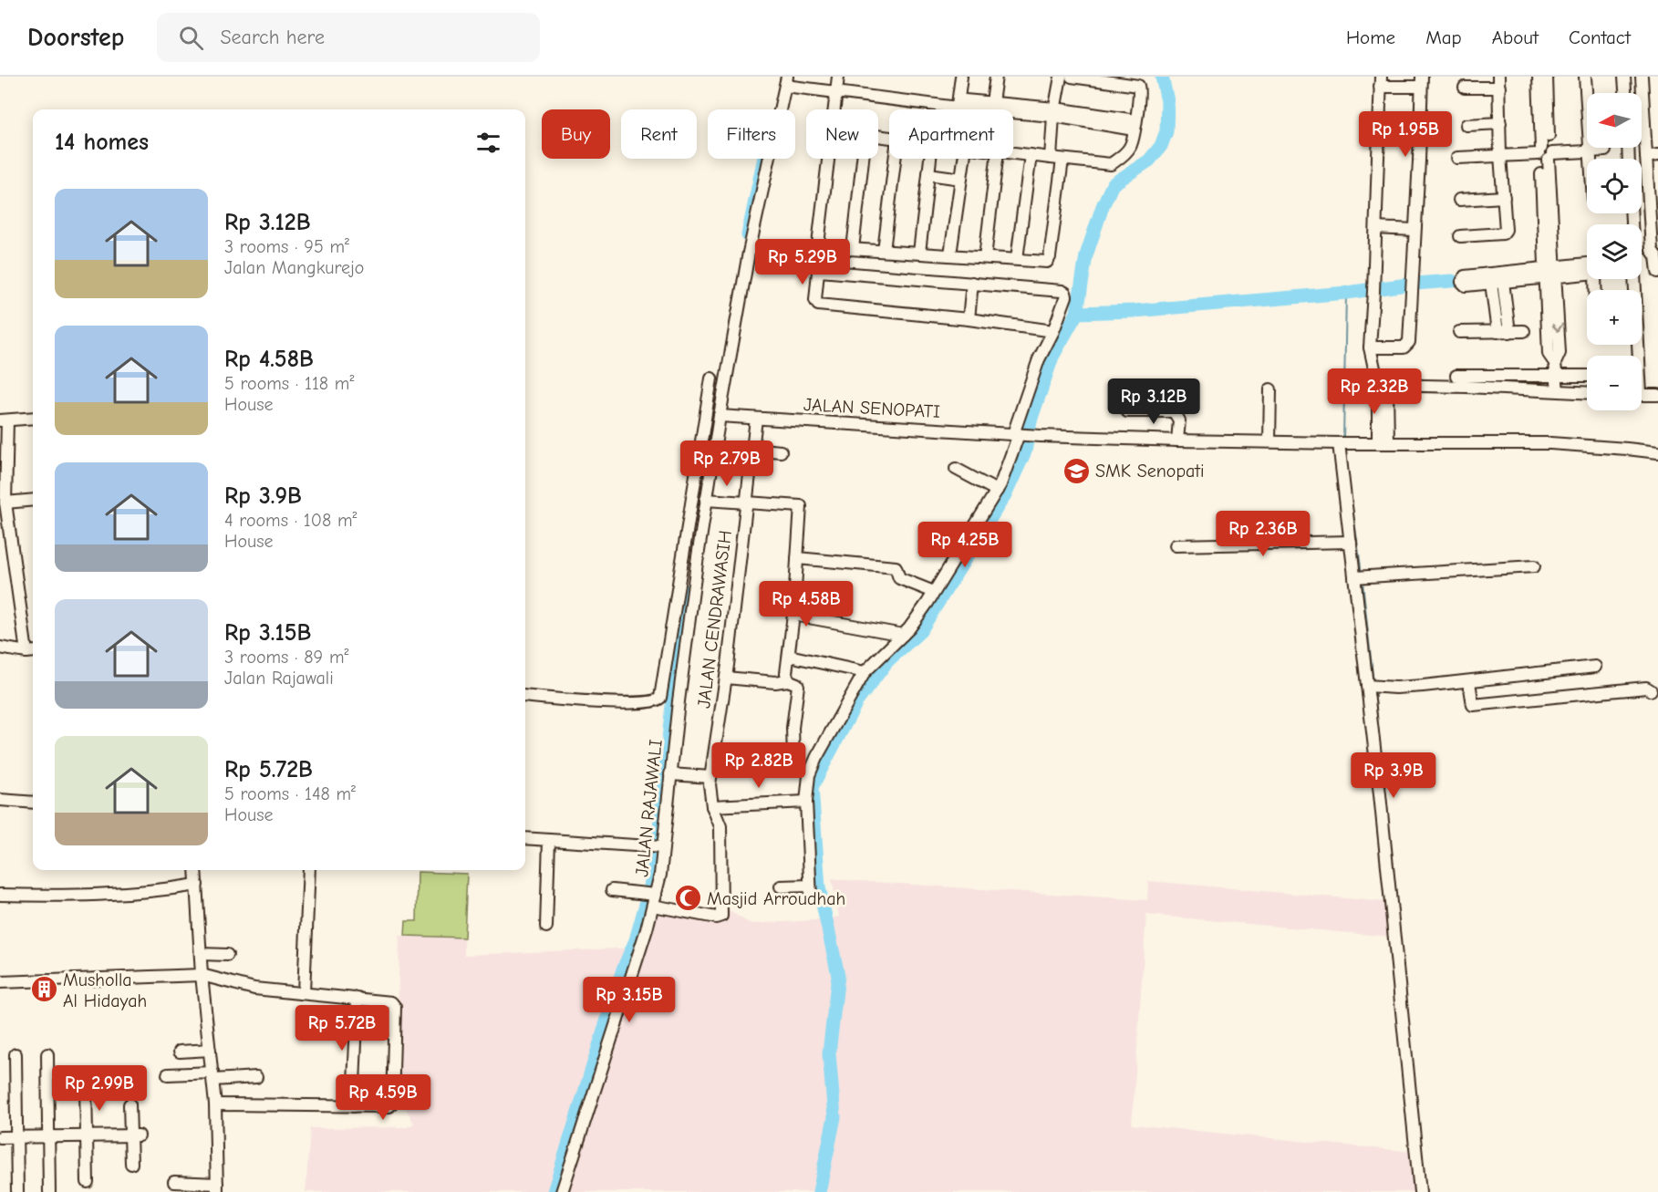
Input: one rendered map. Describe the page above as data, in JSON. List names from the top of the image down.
{
  "streets": {
    "street": ["JALAN SENOPATI", "JALAN CENDRAWASIH", "JALAN RAJAWALI"]
  },
  "crossings": [
    ["JALAN SENOPATI", "JALAN CENDRAWASIH"],
    ["JALAN SENOPATI", "JALAN RAJAWALI"],
    ["JALAN CENDRAWASIH", "JALAN RAJAWALI"]
  ],
  "places": {
    "school or university": ["SMK Senopati"],
    "mosque": ["Masjid Arroudhah"],
    "building": ["Musholla Al Hidayah"]
  },
  "north": "left",
  "page": {
    "header": "Doorstep",
    "search": "Search here",
    "nav": [
      "Home",
      "Map",
      "About",
      "Contact"
    ],
    "map_buttons": ["+", "−"],
    "chip": [
      "Buy",
      "Rent",
      "Filters",
      "New",
      "Apartment"
    ],
    "heading": "14 homes",
    "price": [
      "Rp 1.95B",
      "Rp 5.29B",
      "Rp 2.32B",
      "Rp 3.12B",
      "Rp 2.79B",
      "Rp 2.36B",
      "Rp 4.25B",
      "Rp 4.58B",
      "Rp 2.82B",
      "Rp 3.9B",
      "Rp 3.15B",
      "Rp 5.72B",
      "Rp 2.99B",
      "Rp 4.59B"
    ],
    "list": [
      {
        "name": "Rp 3.12B",
        "note": "3 rooms · 95 m² · Jalan Mangkurejo"
      },
      {
        "name": "Rp 4.58B",
        "note": "5 rooms · 118 m² · House"
      },
      {
        "name": "Rp 3.9B",
        "note": "4 rooms · 108 m² · House"
      },
      {
        "name": "Rp 3.15B",
        "note": "3 rooms · 89 m² · Jalan Rajawali"
      },
      {
        "name": "Rp 5.72B",
        "note": "5 rooms · 148 m² · House"
      }
    ]
  }
}
